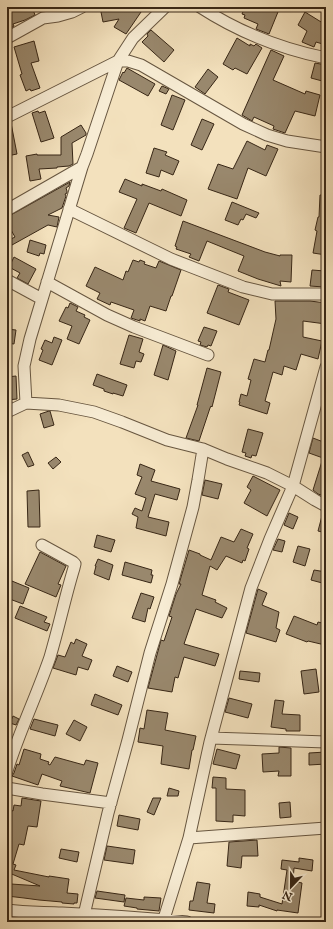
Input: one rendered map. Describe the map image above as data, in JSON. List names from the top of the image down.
{
  "north": "bottom"
}
